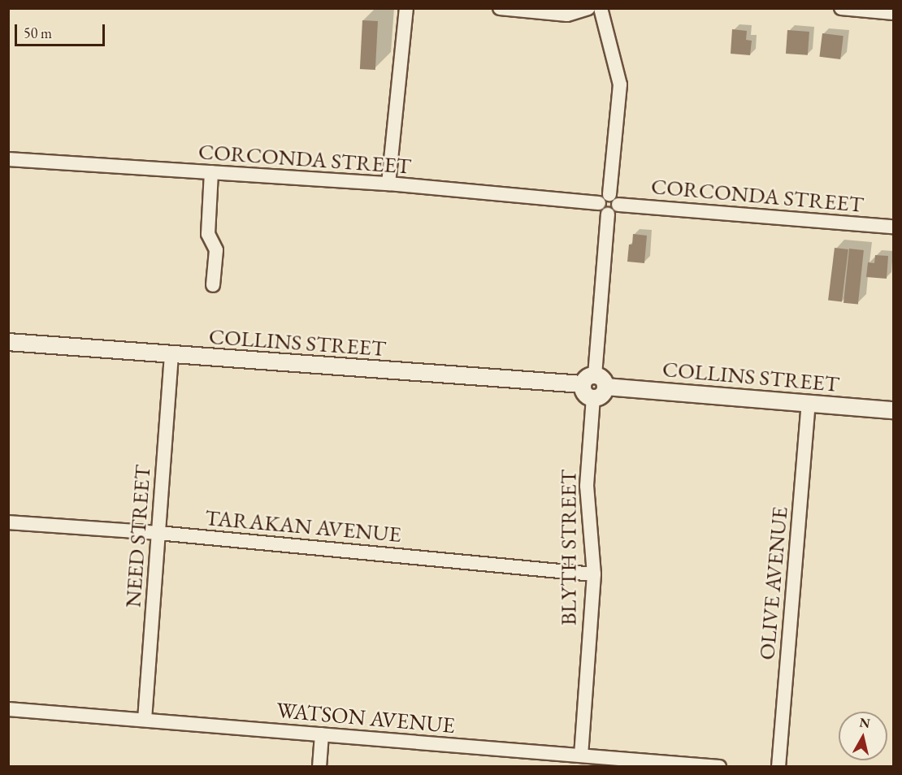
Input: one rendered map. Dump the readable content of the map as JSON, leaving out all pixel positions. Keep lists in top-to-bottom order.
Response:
{
  "streets": {
    "street": [
      "CORCONDA STREET",
      "COLLINS STREET",
      "TARAKAN AVENUE",
      "NEED STREET",
      "BLYTH STREET",
      "OLIVE AVENUE",
      "WATSON AVENUE"
    ]
  },
  "crossings": [
    ["COLLINS STREET", "NEED STREET"],
    ["COLLINS STREET", "OLIVE AVENUE"],
    ["TARAKAN AVENUE", "NEED STREET"],
    ["TARAKAN AVENUE", "BLYTH STREET"],
    ["NEED STREET", "WATSON AVENUE"],
    ["BLYTH STREET", "WATSON AVENUE"]
  ],
  "scale_bar": "50 m",
  "north": "top"
}
